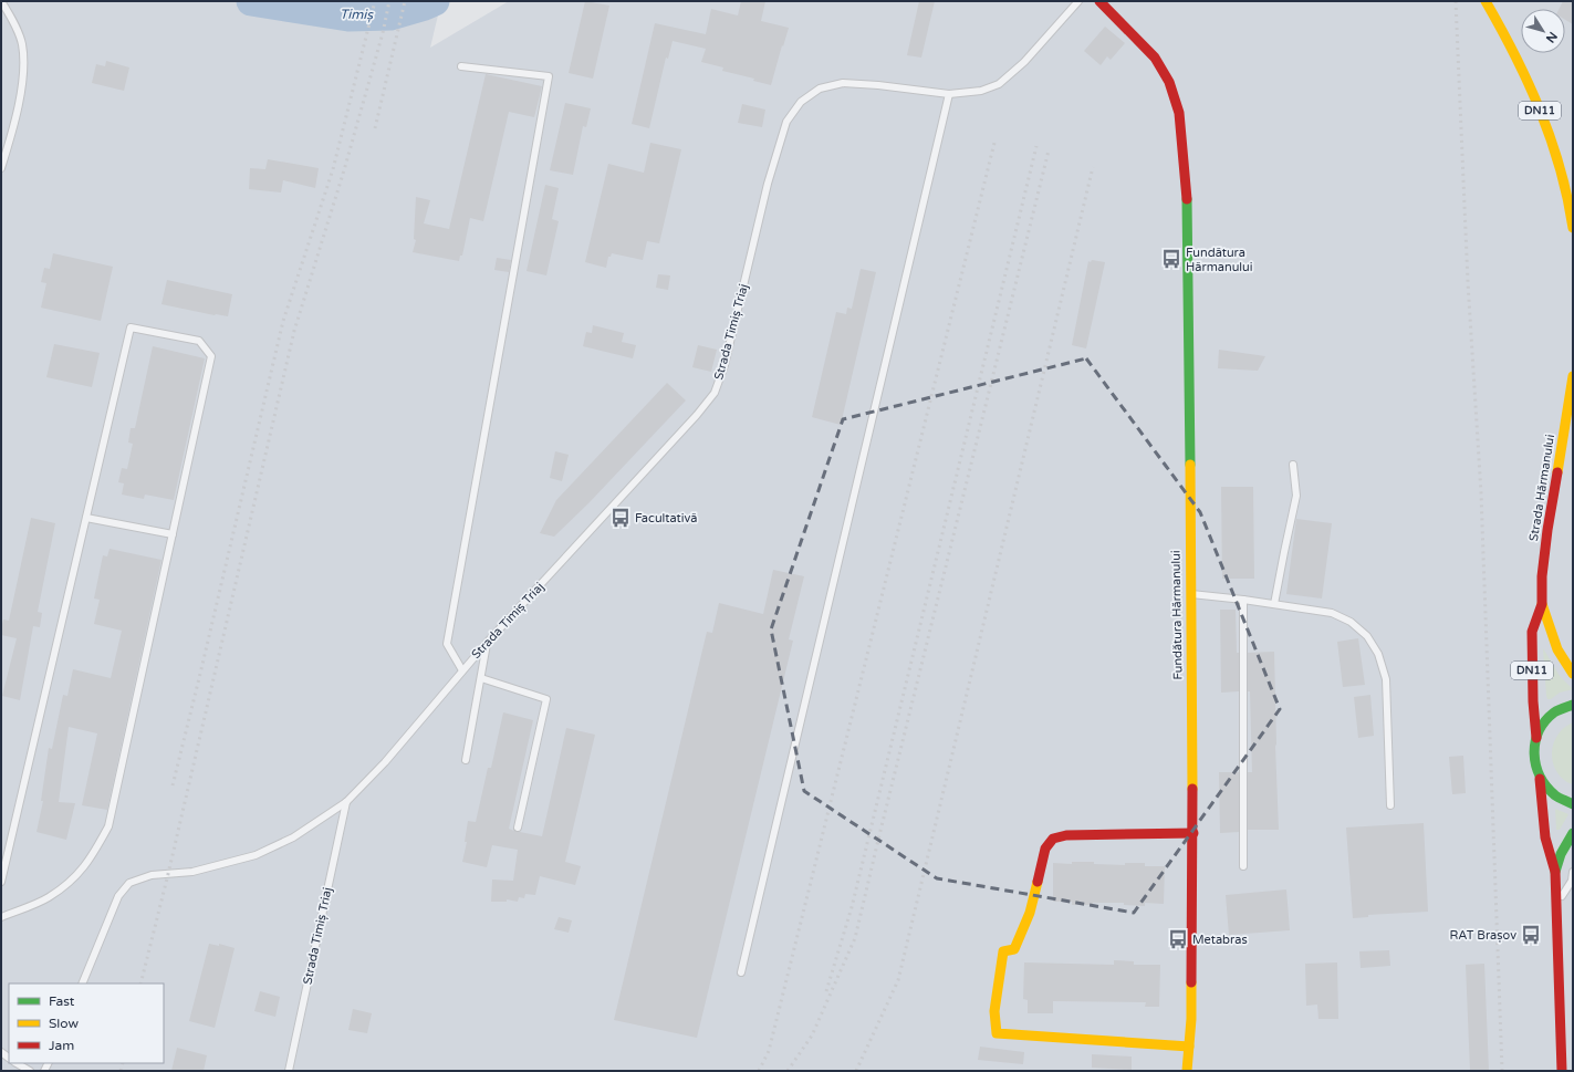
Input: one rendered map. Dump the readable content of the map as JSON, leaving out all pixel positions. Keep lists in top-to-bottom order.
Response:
{
  "streets": {
    "main road": ["DN11", "Strada Hărmanului", "Fundătura Hărmanului"],
    "lane": ["Strada Timiș Triaj"]
  },
  "water": ["Timiș"],
  "places": {
    "bus stop": [
      "Fundătura Hărmanului",
      "Facultativă",
      "RAT Brașov",
      "Metabras"
    ]
  },
  "legend": ["Fast", "Slow", "Jam"],
  "north": "bottom right"
}
